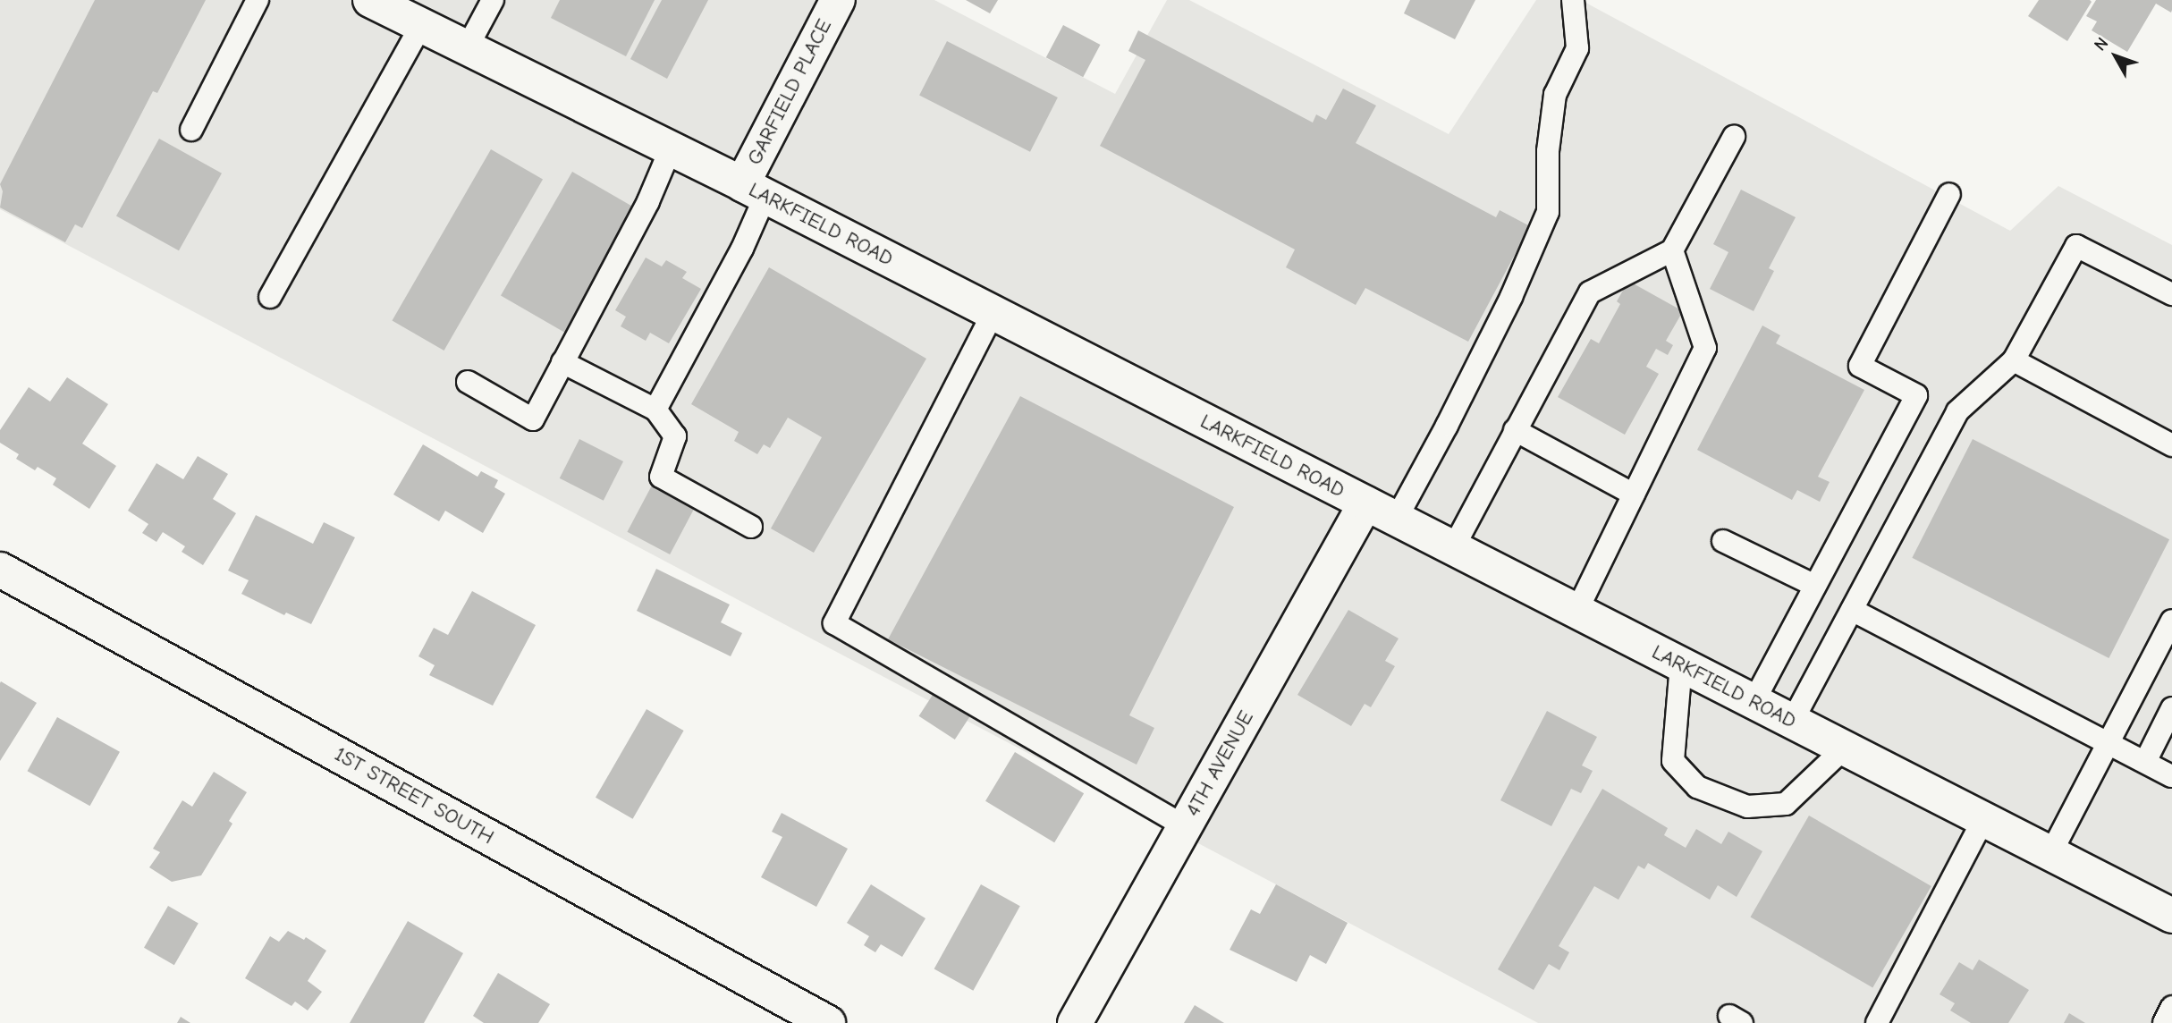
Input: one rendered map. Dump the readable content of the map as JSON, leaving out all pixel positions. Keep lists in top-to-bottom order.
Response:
{
  "streets": {
    "main road": [
      "GARFIELD PLACE",
      "LARKFIELD ROAD",
      "4TH AVENUE",
      "1ST STREET SOUTH"
    ]
  },
  "crossings": [
    ["GARFIELD PLACE", "LARKFIELD ROAD"],
    ["LARKFIELD ROAD", "4TH AVENUE"]
  ],
  "north": "top left"
}
